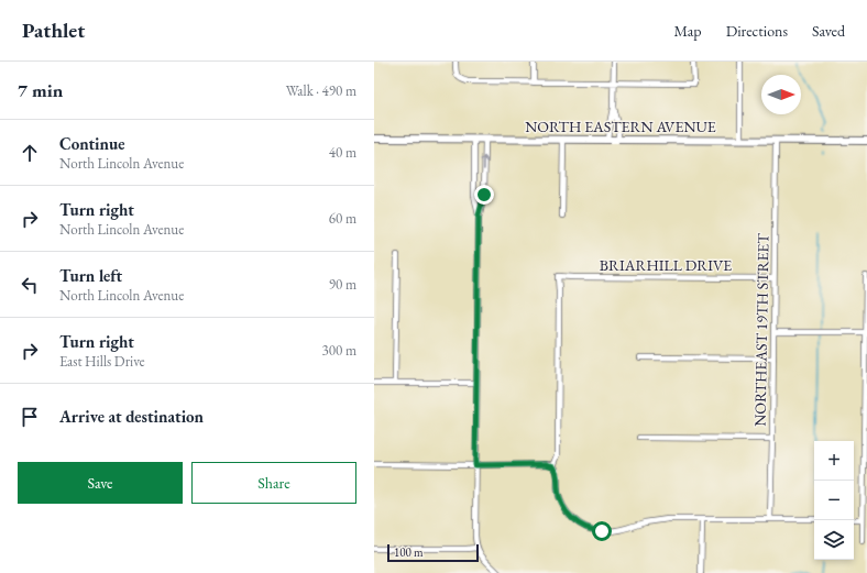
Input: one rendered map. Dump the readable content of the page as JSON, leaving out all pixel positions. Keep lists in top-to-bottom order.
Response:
{
  "streets": {
    "main road": ["NORTH EASTERN AVENUE"],
    "street": ["BRIARHILL DRIVE", "NORTHEAST 19TH STREET"]
  },
  "crossings": [
    ["NORTH EASTERN AVENUE", "NORTHEAST 19TH STREET"],
    ["BRIARHILL DRIVE", "NORTHEAST 19TH STREET"]
  ],
  "scale_bar": "100 m",
  "north": "right",
  "page": {
    "header": "Pathlet",
    "nav": ["Map", "Directions", "Saved"],
    "heading": ["7 min", "Walk · 490 m"],
    "list": [
      ["Continue", "North Lincoln Avenue", "40 m"],
      ["Turn right", "North Lincoln Avenue", "60 m"],
      ["Turn left", "North Lincoln Avenue", "90 m"],
      ["Turn right", "East Hills Drive", "300 m"],
      "Arrive at destination"
    ],
    "map_buttons": ["+", "−"],
    "buttons": ["Save", "Share"],
    "scale": "100 m"
  }
}
